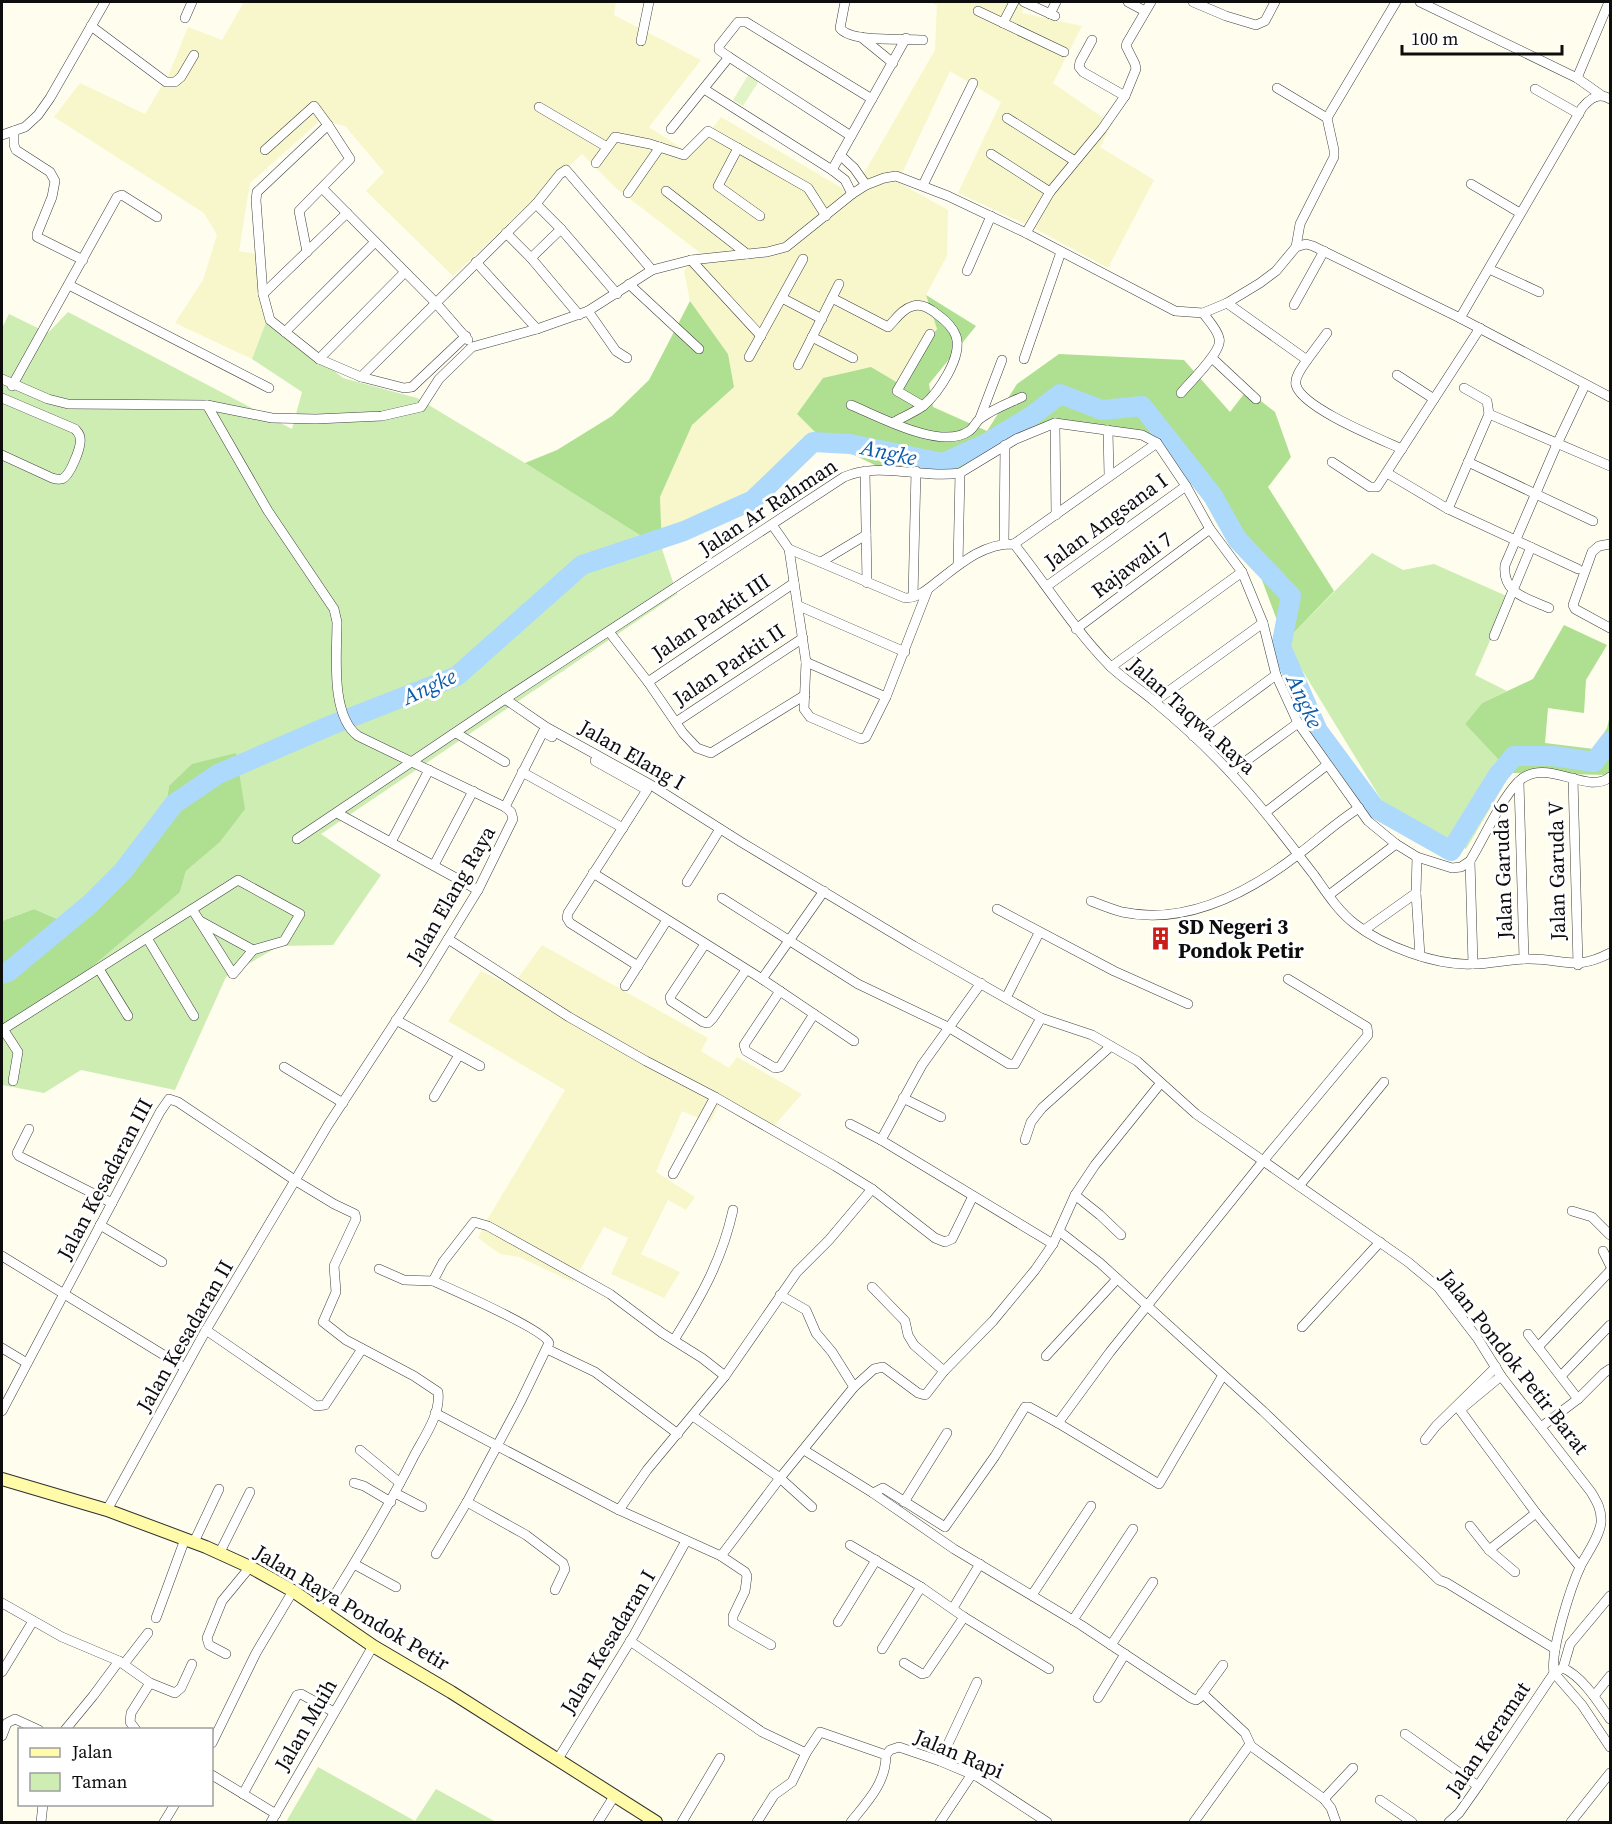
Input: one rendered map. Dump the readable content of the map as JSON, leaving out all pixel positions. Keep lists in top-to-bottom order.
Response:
{
  "streets": {
    "main road": ["Jalan Raya Pondok Petir"],
    "street": [
      "Jalan Ar Rahman",
      "Jalan Angsana I",
      "Rajawali 7",
      "Jalan Parkit III",
      "Jalan Parkit II",
      "Jalan Taqwa Raya",
      "Jalan Elang I",
      "Jalan Garuda 6",
      "Jalan Garuda V",
      "Jalan Elang Raya",
      "Jalan Kesadaran III",
      "Jalan Kesadaran II",
      "Jalan Pondok Petir Barat",
      "Jalan Kesadaran I",
      "Jalan Muih",
      "Jalan Keramat",
      "Jalan Rapi"
    ]
  },
  "crossings": [
    ["Jalan Ar Rahman", "Jalan Elang I"],
    ["Jalan Angsana I", "Jalan Taqwa Raya"],
    ["Rajawali 7", "Jalan Taqwa Raya"],
    ["Jalan Taqwa Raya", "Jalan Garuda 6"],
    ["Jalan Taqwa Raya", "Jalan Garuda V"],
    ["Jalan Elang I", "Jalan Pondok Petir Barat"],
    ["Jalan Elang Raya", "Jalan Kesadaran III"],
    ["Jalan Elang Raya", "Jalan Kesadaran II"],
    ["Jalan Kesadaran III", "Jalan Kesadaran II"],
    ["Jalan Kesadaran II", "Jalan Raya Pondok Petir"],
    ["Jalan Raya Pondok Petir", "Jalan Kesadaran I"],
    ["Jalan Raya Pondok Petir", "Jalan Muih"]
  ],
  "water": ["Angke"],
  "places": {
    "building": ["SD Negeri 3 Pondok Petir"]
  },
  "legend": ["Jalan", "Taman"],
  "scale_bar": "100 m"
}
